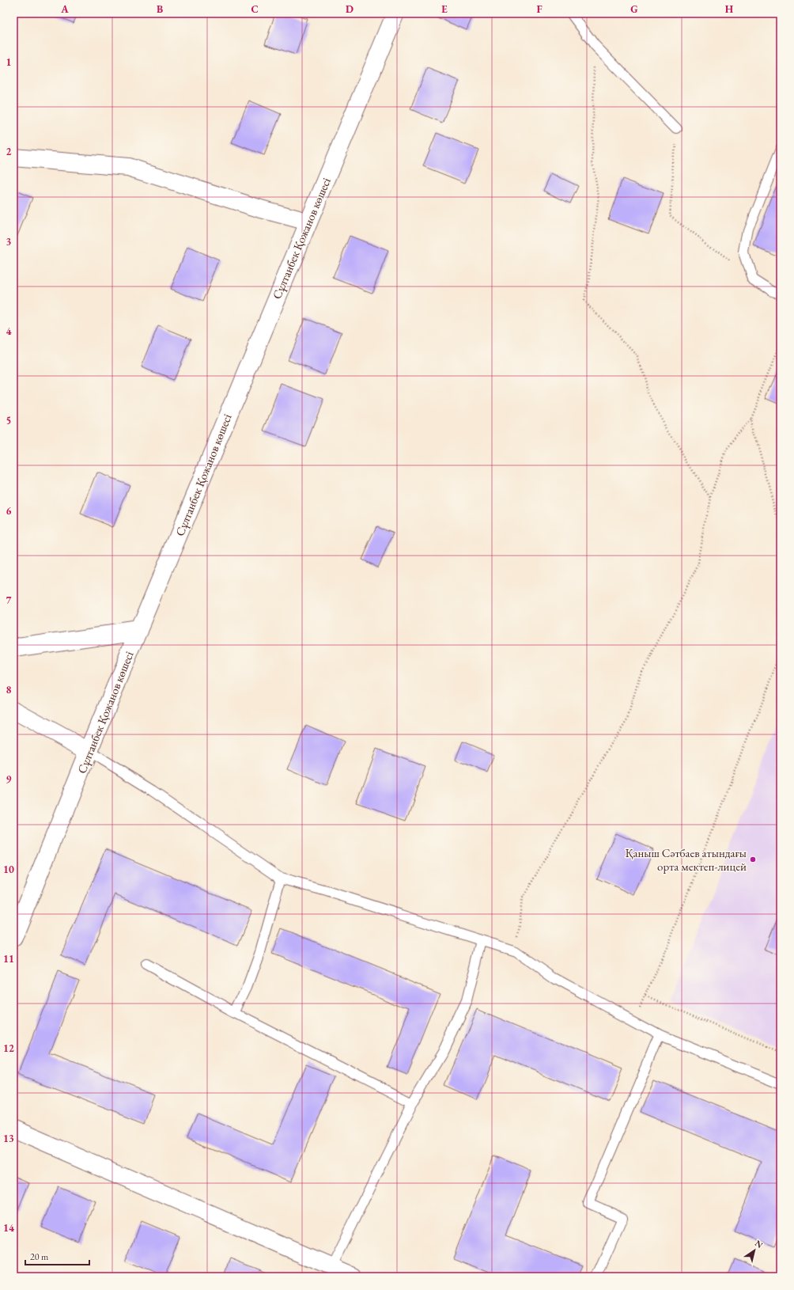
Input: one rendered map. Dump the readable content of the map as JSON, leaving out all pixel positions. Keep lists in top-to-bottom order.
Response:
{
  "streets": {
    "street": ["Сұлтанбек Қожанов көшесі"]
  },
  "places": ["Қаныш Сәтбаев атындағы орта мектеп-лицей"],
  "scale_bar": "20 m",
  "north": "top right",
  "grid": {
    "columns": [
      "A",
      "B",
      "C",
      "D",
      "E",
      "F",
      "G",
      "H"
    ],
    "rows": [
      "1",
      "2",
      "3",
      "4",
      "5",
      "6",
      "7",
      "8",
      "9",
      "10",
      "11",
      "12",
      "13",
      "14"
    ]
  }
}
